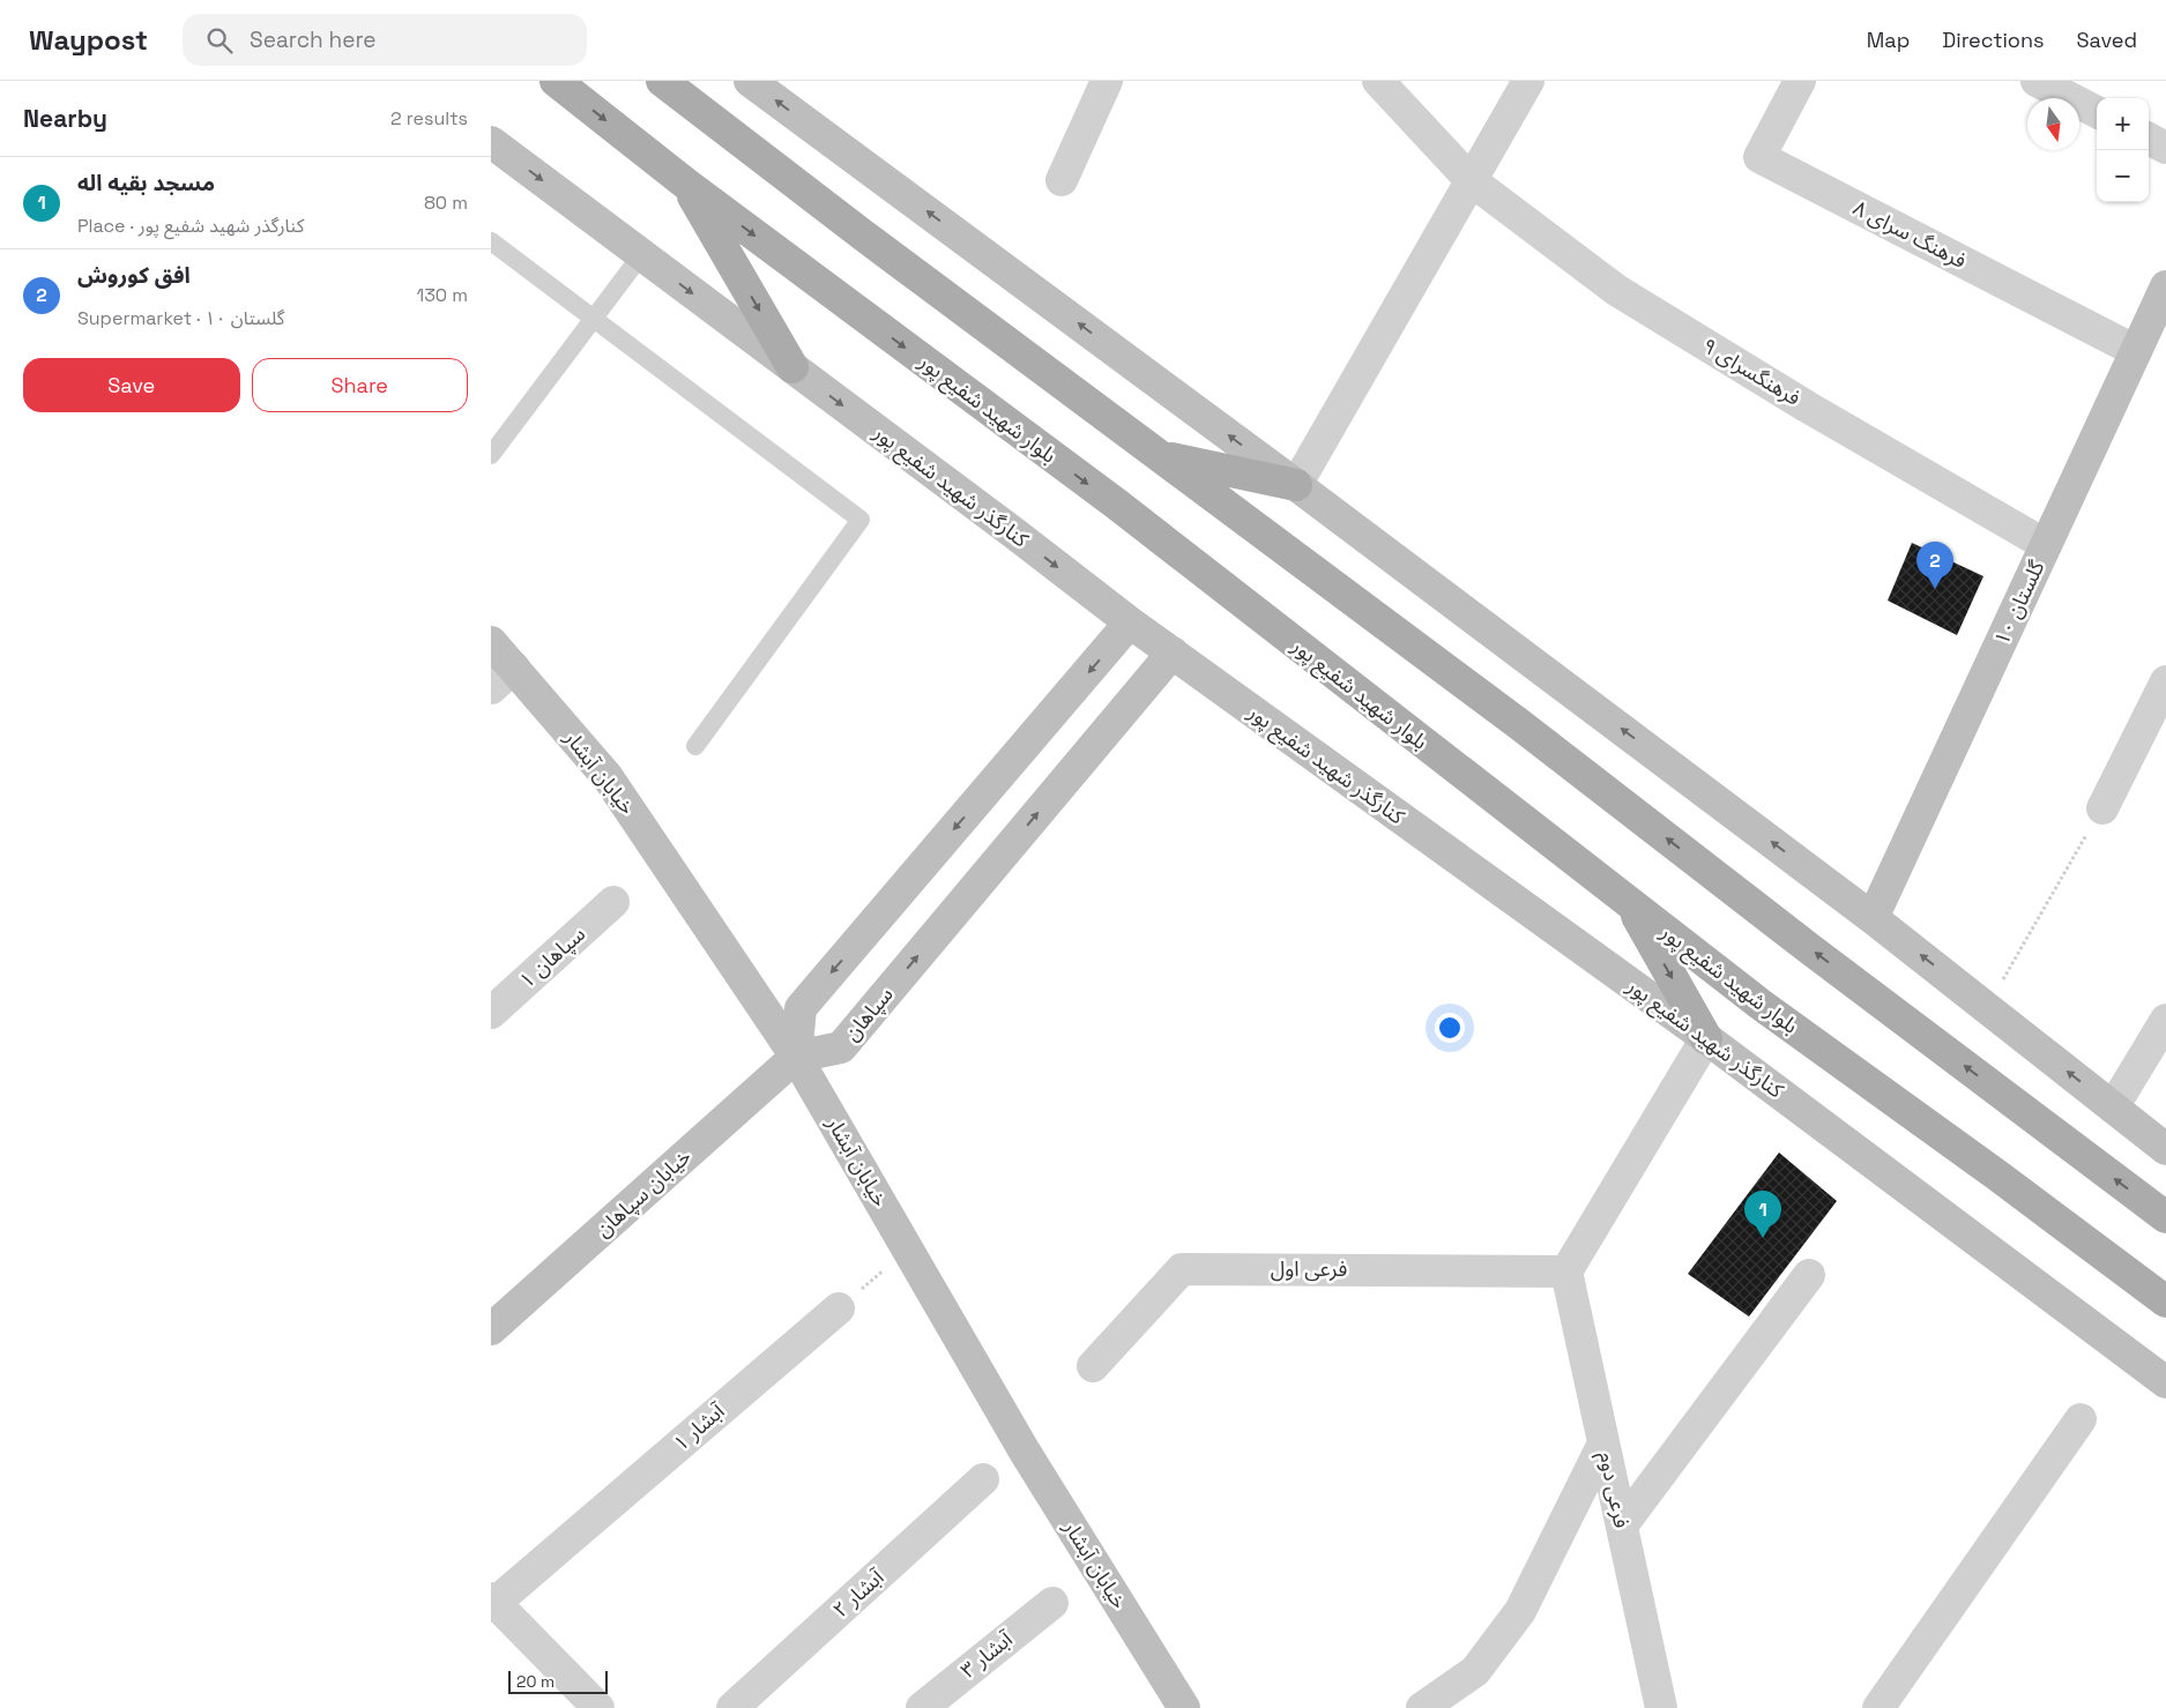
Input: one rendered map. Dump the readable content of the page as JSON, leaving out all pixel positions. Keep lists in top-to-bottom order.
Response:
{
  "streets": {
    "main road": [
      "بلوار شهید شفیع پور",
      "کنارگذر شهید شفیع پور",
      "گلستان ۱۰",
      "خیابان آبشار",
      "سپاهان",
      "خیابان سپاهان"
    ],
    "street": [
      "فرهنگ سرای ۸",
      "فرهنگسرای ۹",
      "سپاهان ۱",
      "فرعی اول",
      "آبشار ۱",
      "فرعی دوم",
      "آبشار ۲",
      "آبشار ۳"
    ]
  },
  "crossings": [
    ["فرهنگ سرای ۸", "گلستان ۱۰"],
    ["فرهنگسرای ۹", "گلستان ۱۰"],
    ["کنارگذر شهید شفیع پور", "سپاهان"],
    ["خیابان آبشار", "سپاهان"],
    ["خیابان آبشار", "خیابان سپاهان"],
    ["سپاهان", "خیابان سپاهان"],
    ["فرعی اول", "فرعی دوم"]
  ],
  "scale_bar": "20 m",
  "north": "bottom",
  "page": {
    "header": "Waypost",
    "search": "Search here",
    "nav": ["Map", "Directions", "Saved"],
    "heading": ["Nearby", "2 results"],
    "map_buttons": ["+", "−"],
    "list": [
      {
        "mark": "1",
        "name": "مسجد بقیه اله",
        "note": "Place · کنارگذر شهید شفیع پور",
        "value": "80 m"
      },
      {
        "mark": "2",
        "name": "افق کوروش",
        "note": "Supermarket · گلستان ۱۰",
        "value": "130 m"
      }
    ],
    "buttons": ["Save", "Share"],
    "pins": ["2", "1"],
    "scale": "20 m"
  }
}
